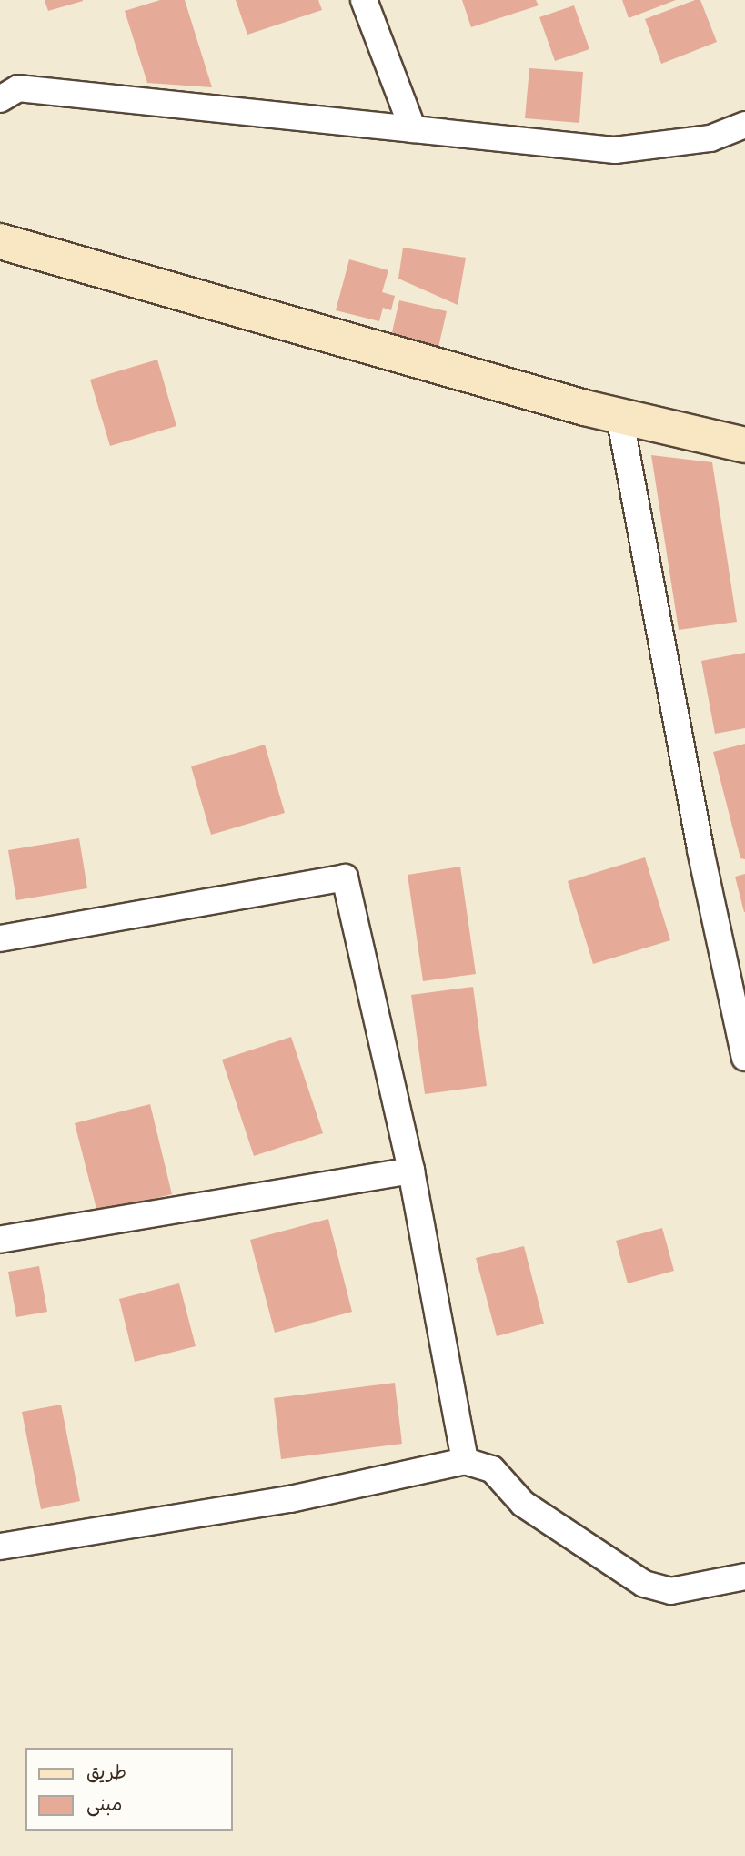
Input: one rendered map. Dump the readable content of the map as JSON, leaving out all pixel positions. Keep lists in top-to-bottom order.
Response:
{
  "legend": ["طريق", "مبنى"]
}
